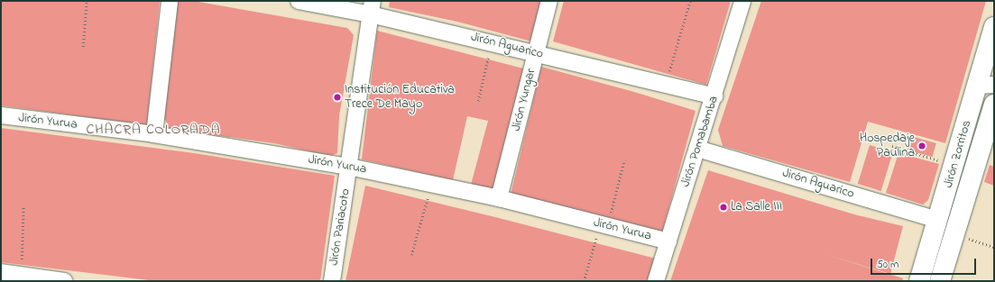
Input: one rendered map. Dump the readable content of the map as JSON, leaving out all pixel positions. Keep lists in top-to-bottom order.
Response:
{
  "streets": {
    "main road": ["Jirón Zorritos"],
    "street": [
      "Jirón Aguarico",
      "Jirón Yungar",
      "Jirón Yurua",
      "Jirón Pomabamba",
      "Jirón Pariacoto"
    ]
  },
  "crossings": [
    ["Jirón Aguarico", "Jirón Yungar"],
    ["Jirón Aguarico", "Jirón Pomabamba"],
    ["Jirón Aguarico", "Jirón Zorritos"],
    ["Jirón Aguarico", "Jirón Pariacoto"],
    ["Jirón Yungar", "Jirón Yurua"],
    ["Jirón Yurua", "Jirón Pomabamba"],
    ["Jirón Yurua", "Jirón Pariacoto"]
  ],
  "districts": ["CHACRA COLORADA"],
  "places": ["Institución Educativa Trece De Mayo", "Hospedaje Paulina", "La Salle III"],
  "scale_bar": "50 m"
}
